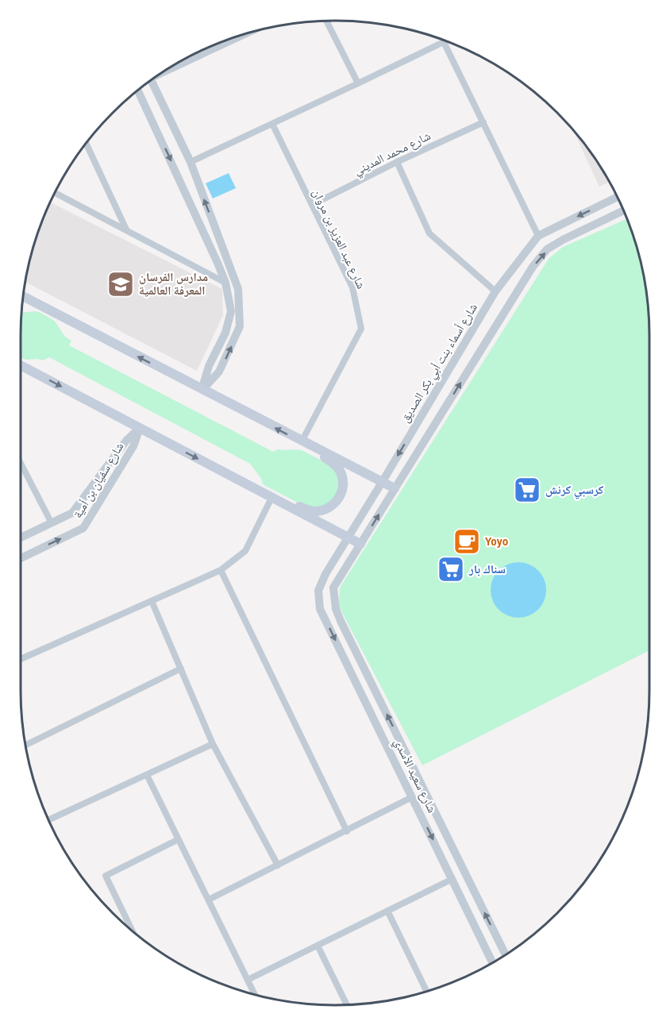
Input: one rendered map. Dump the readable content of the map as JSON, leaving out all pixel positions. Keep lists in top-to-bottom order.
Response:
{
  "streets": {
    "street": [
      "شارع محمد المديني",
      "شارع عبد العزيز بن مروان",
      "شارع أسماء بنت أبي بكر الصديق",
      "شارع سفيان بن أمية",
      "شارع سعيد الأسدي"
    ]
  },
  "crossings": [
    ["شارع محمد المديني", "شارع عبد العزيز بن مروان"],
    ["شارع أسماء بنت أبي بكر الصديق", "شارع سعيد الأسدي"]
  ],
  "places": {
    "school or university": ["مدارس الفرسان المعرفة العالمية"],
    "supermarket": ["كرسبي كرنش", "سناك بار"],
    "cafe": ["Yoyo"]
  }
}
